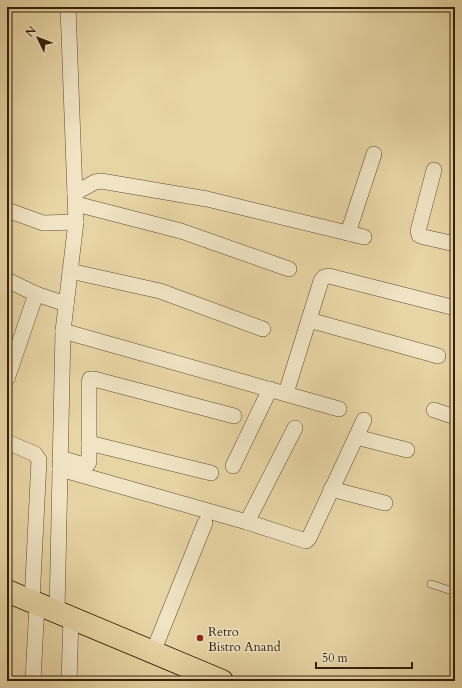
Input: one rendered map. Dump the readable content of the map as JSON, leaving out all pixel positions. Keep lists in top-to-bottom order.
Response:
{
  "places": ["Retro Bistro Anand"],
  "scale_bar": "50 m",
  "north": "top left"
}
